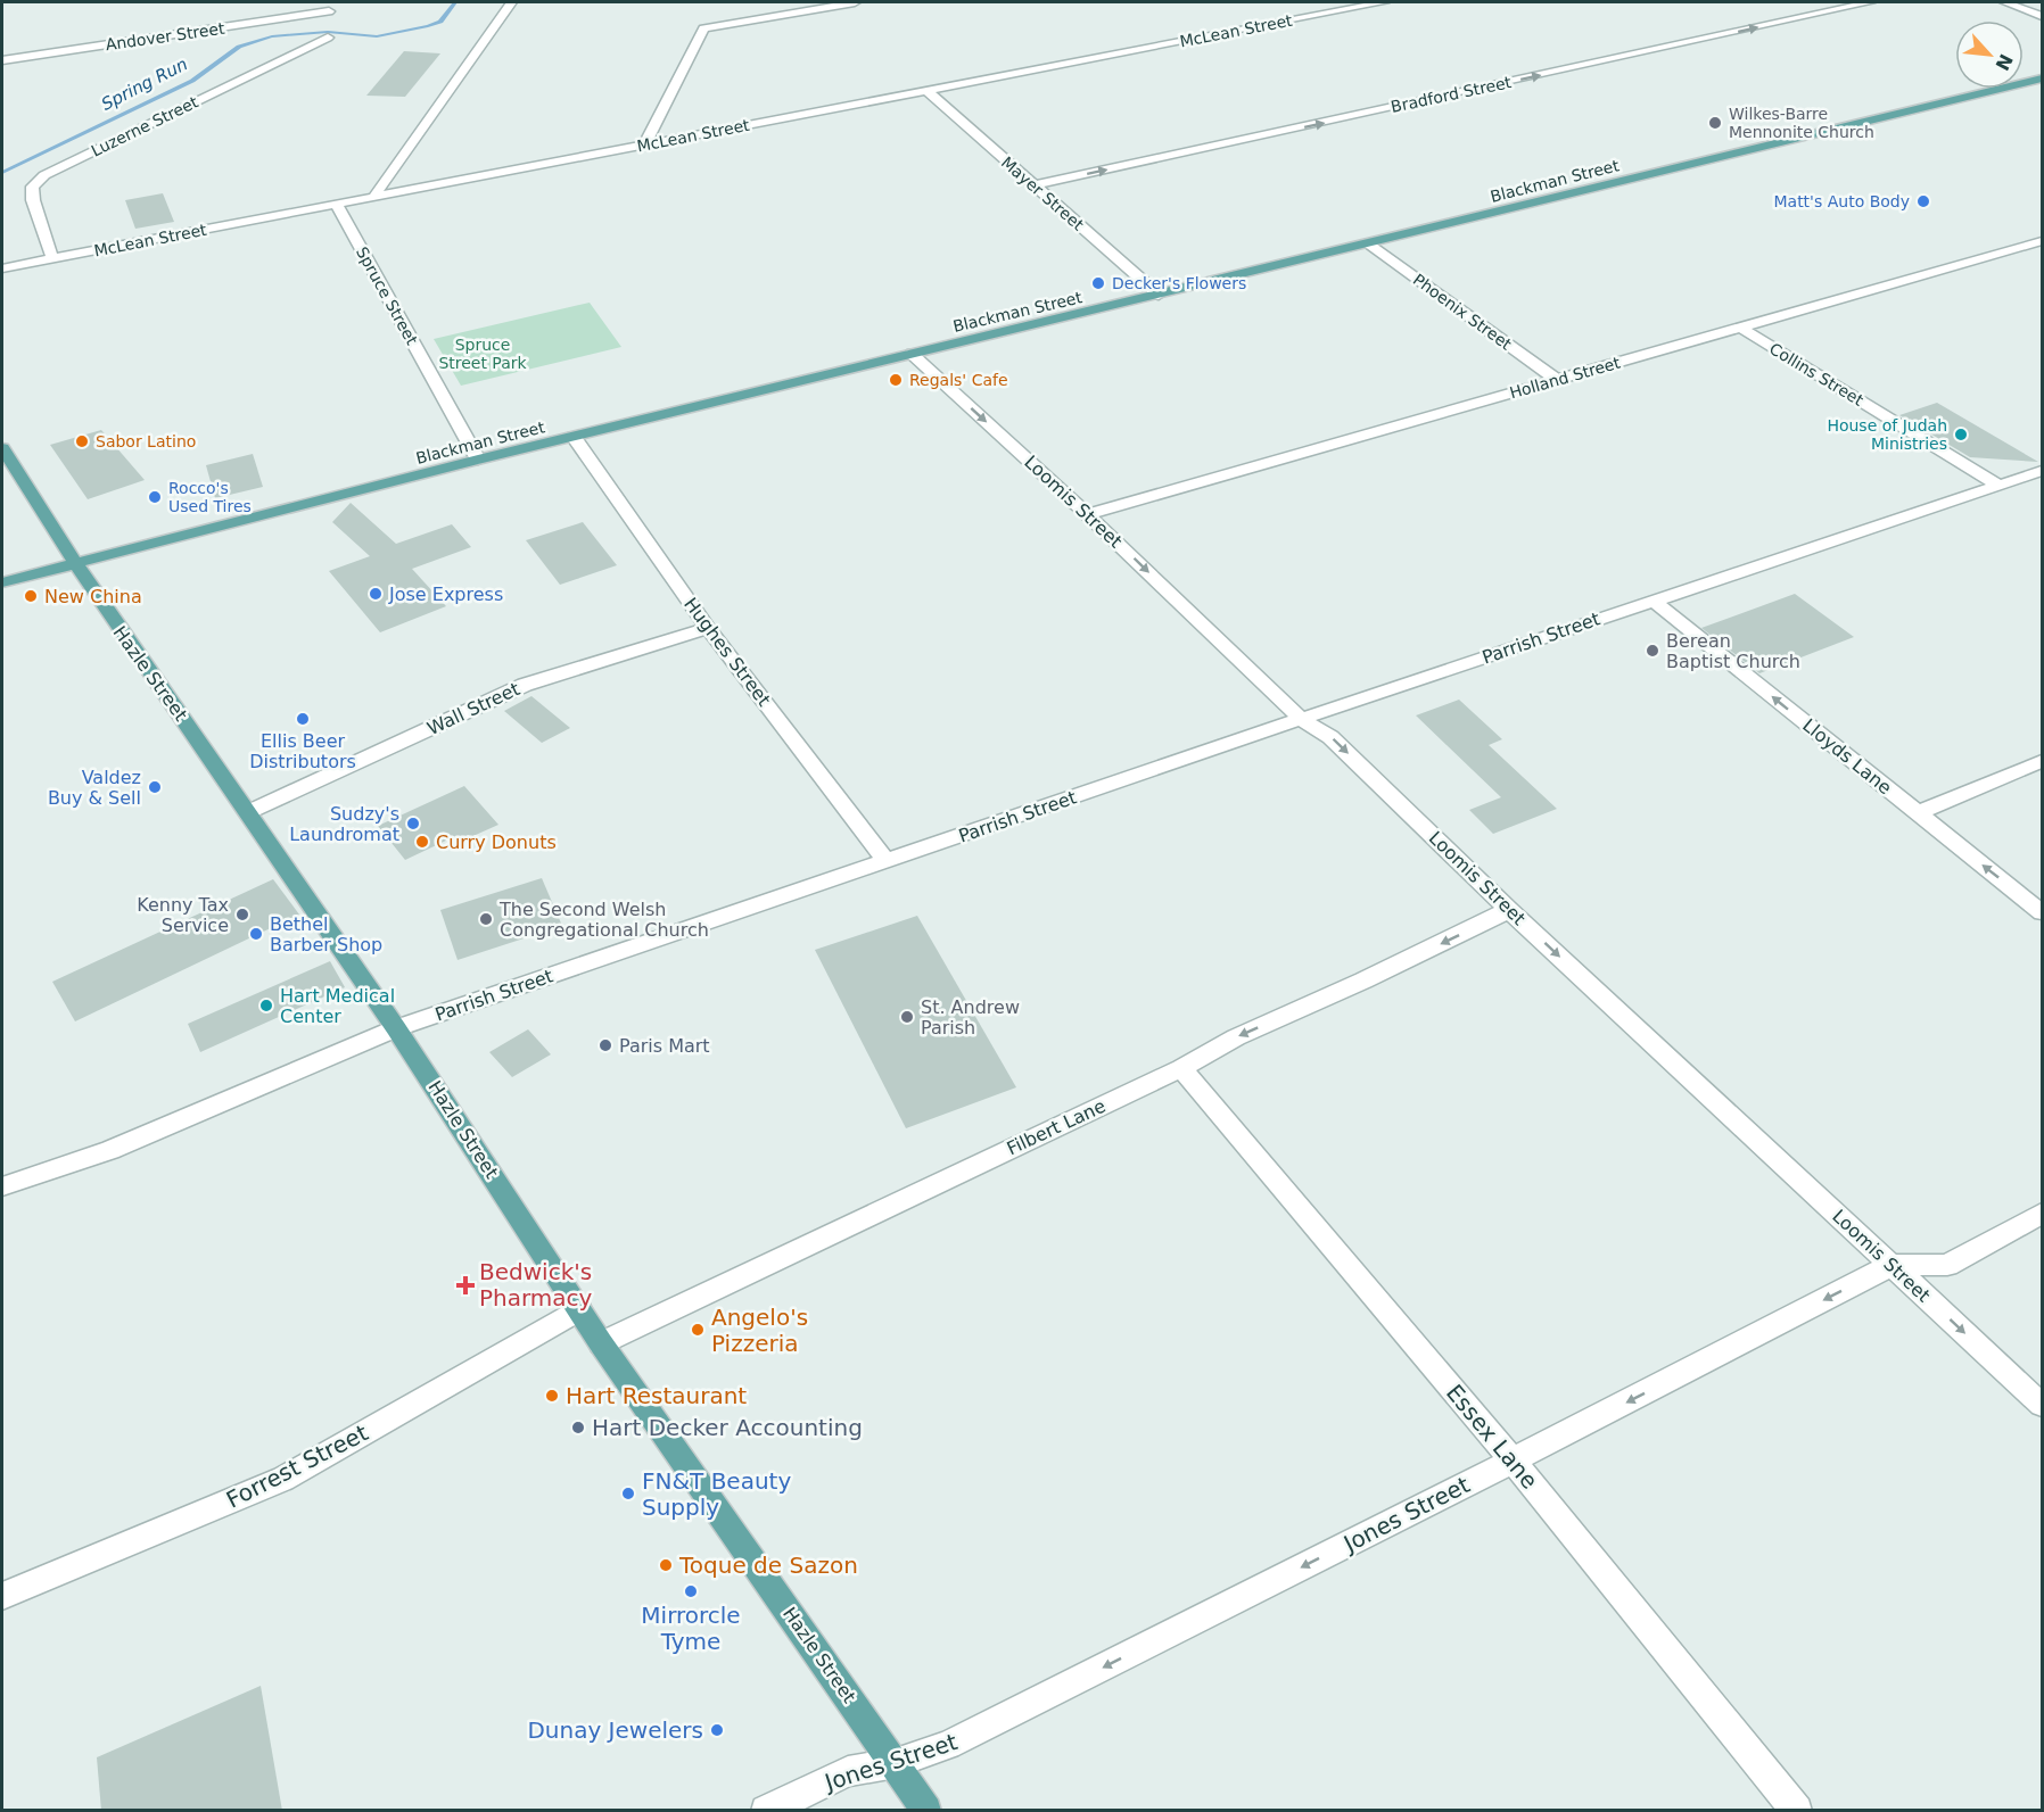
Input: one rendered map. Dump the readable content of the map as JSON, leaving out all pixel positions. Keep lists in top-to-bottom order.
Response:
{
  "streets": {
    "main road": ["Blackman Street", "Hazle Street"],
    "street": [
      "McLean Street",
      "Andover Street",
      "Bradford Street",
      "Luzerne Street",
      "Mayer Street",
      "Spruce Street",
      "Phoenix Street",
      "Collins Street",
      "Holland Street",
      "Loomis Street",
      "Parrish Street",
      "Hughes Street",
      "Wall Street",
      "Lloyds Lane",
      "Filbert Lane",
      "Essex Lane",
      "Forrest Street",
      "Jones Street"
    ]
  },
  "crossings": [
    ["McLean Street", "Luzerne Street"],
    ["McLean Street", "Mayer Street"],
    ["McLean Street", "Spruce Street"],
    ["Bradford Street", "Mayer Street"],
    ["Blackman Street", "Mayer Street"],
    ["Blackman Street", "Spruce Street"],
    ["Blackman Street", "Phoenix Street"],
    ["Blackman Street", "Loomis Street"],
    ["Blackman Street", "Hughes Street"],
    ["Blackman Street", "Hazle Street"],
    ["Phoenix Street", "Holland Street"],
    ["Collins Street", "Holland Street"],
    ["Collins Street", "Parrish Street"],
    ["Holland Street", "Loomis Street"],
    ["Loomis Street", "Parrish Street"],
    ["Loomis Street", "Filbert Lane"],
    ["Loomis Street", "Jones Street"],
    ["Parrish Street", "Hughes Street"],
    ["Parrish Street", "Hazle Street"],
    ["Parrish Street", "Lloyds Lane"],
    ["Hughes Street", "Wall Street"],
    ["Hazle Street", "Wall Street"],
    ["Hazle Street", "Filbert Lane"],
    ["Hazle Street", "Forrest Street"],
    ["Hazle Street", "Jones Street"],
    ["Filbert Lane", "Essex Lane"],
    ["Essex Lane", "Jones Street"]
  ],
  "one_way": [
    "Bradford Street",
    "Loomis Street",
    "Lloyds Lane",
    "Filbert Lane",
    "Jones Street"
  ],
  "water": ["Spring Run"],
  "parks": ["Spruce Street Park"],
  "places": {
    "other": [
      "Wilkes-Barre Mennonite Church",
      "Matt's Auto Body",
      "Decker's Flowers",
      "Regals' Cafe",
      "House of Judah Ministries",
      "Sabor Latino",
      "Rocco's Used Tires",
      "Jose Express",
      "New China",
      "Berean Baptist Church",
      "Ellis Beer Distributors",
      "Valdez Buy & Sell",
      "Sudzy's Laundromat",
      "Curry Donuts",
      "Kenny Tax Service",
      "The Second Welsh Congregational Church",
      "Bethel Barber Shop",
      "Hart Medical Center",
      "St. Andrew Parish",
      "Paris Mart",
      "Angelo's Pizzeria",
      "Hart Restaurant",
      "Hart Decker Accounting",
      "FN&T Beauty Supply",
      "Toque de Sazon",
      "Mirrorcle Tyme",
      "Dunay Jewelers"
    ],
    "health": ["Bedwick's Pharmacy"]
  },
  "north": "bottom right"
}
